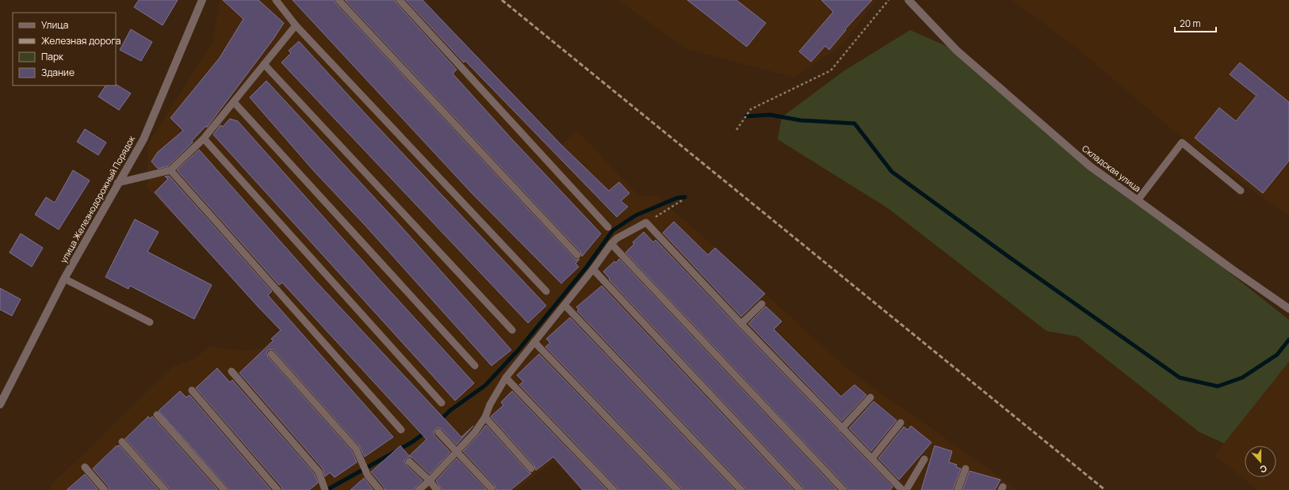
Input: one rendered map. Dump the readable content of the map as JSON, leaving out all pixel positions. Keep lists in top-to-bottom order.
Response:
{
  "streets": {
    "street": ["Складская улица", "улица Железнодорожный Порядок"]
  },
  "legend": [
    "Улица",
    "Железная дорога",
    "Парк",
    "Здание"
  ],
  "scale_bar": "20 m",
  "north": "bottom"
}
